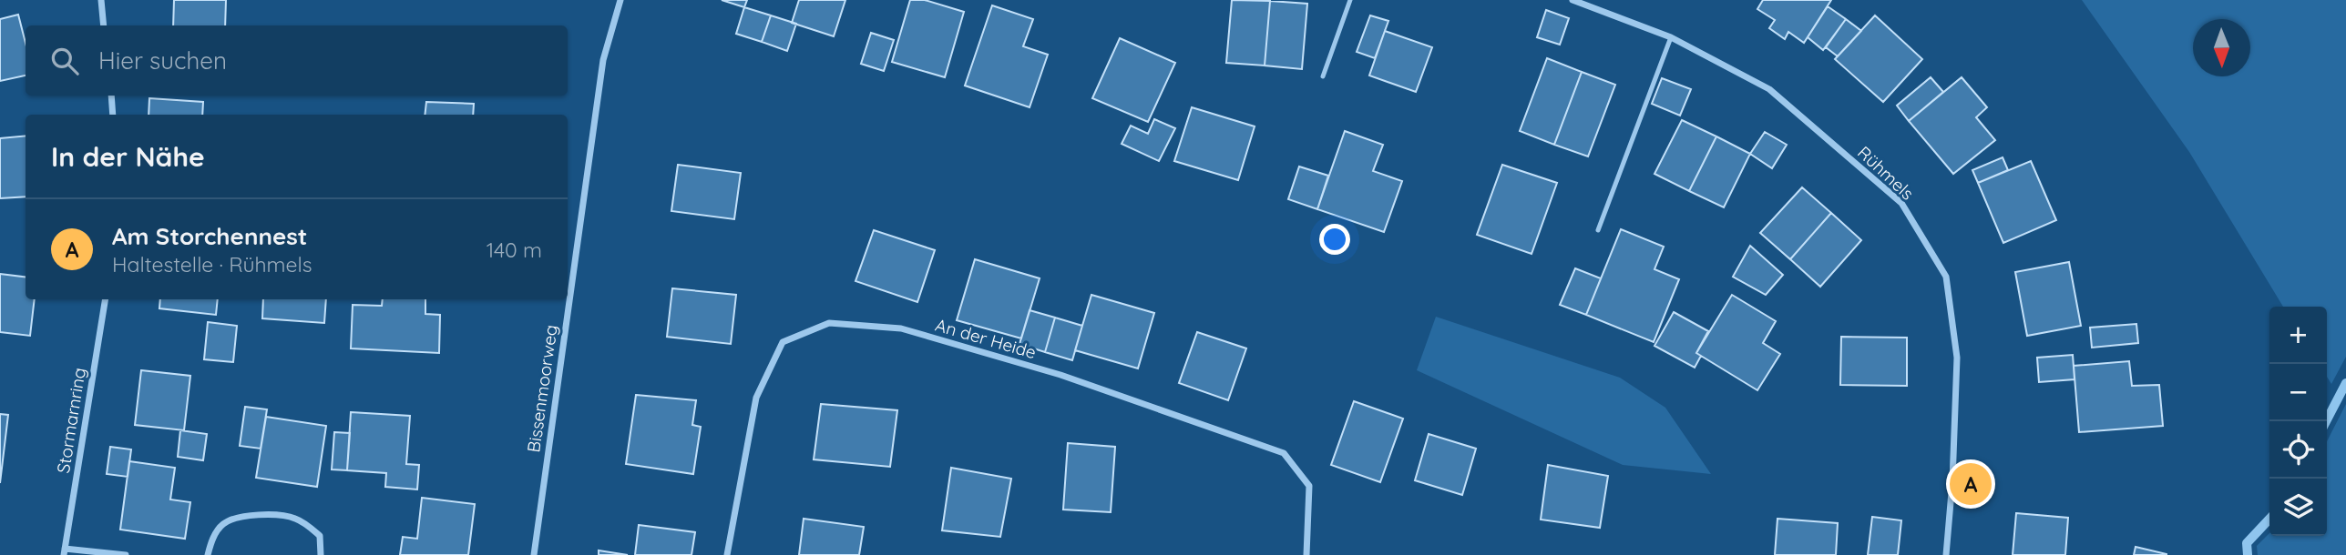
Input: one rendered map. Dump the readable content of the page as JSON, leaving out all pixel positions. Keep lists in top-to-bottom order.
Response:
{
  "streets": {
    "street": [
      "Rühmels",
      "An der Heide",
      "Bissenmoorweg",
      "Stormarnring"
    ]
  },
  "north": "bottom",
  "page": {
    "search": "Hier suchen",
    "heading": "In der Nähe",
    "list": [
      {
        "mark": "A",
        "name": "Am Storchennest",
        "note": "Haltestelle · Rühmels",
        "value": "140 m"
      }
    ],
    "map_buttons": ["+", "−"],
    "pins": "A"
  }
}
